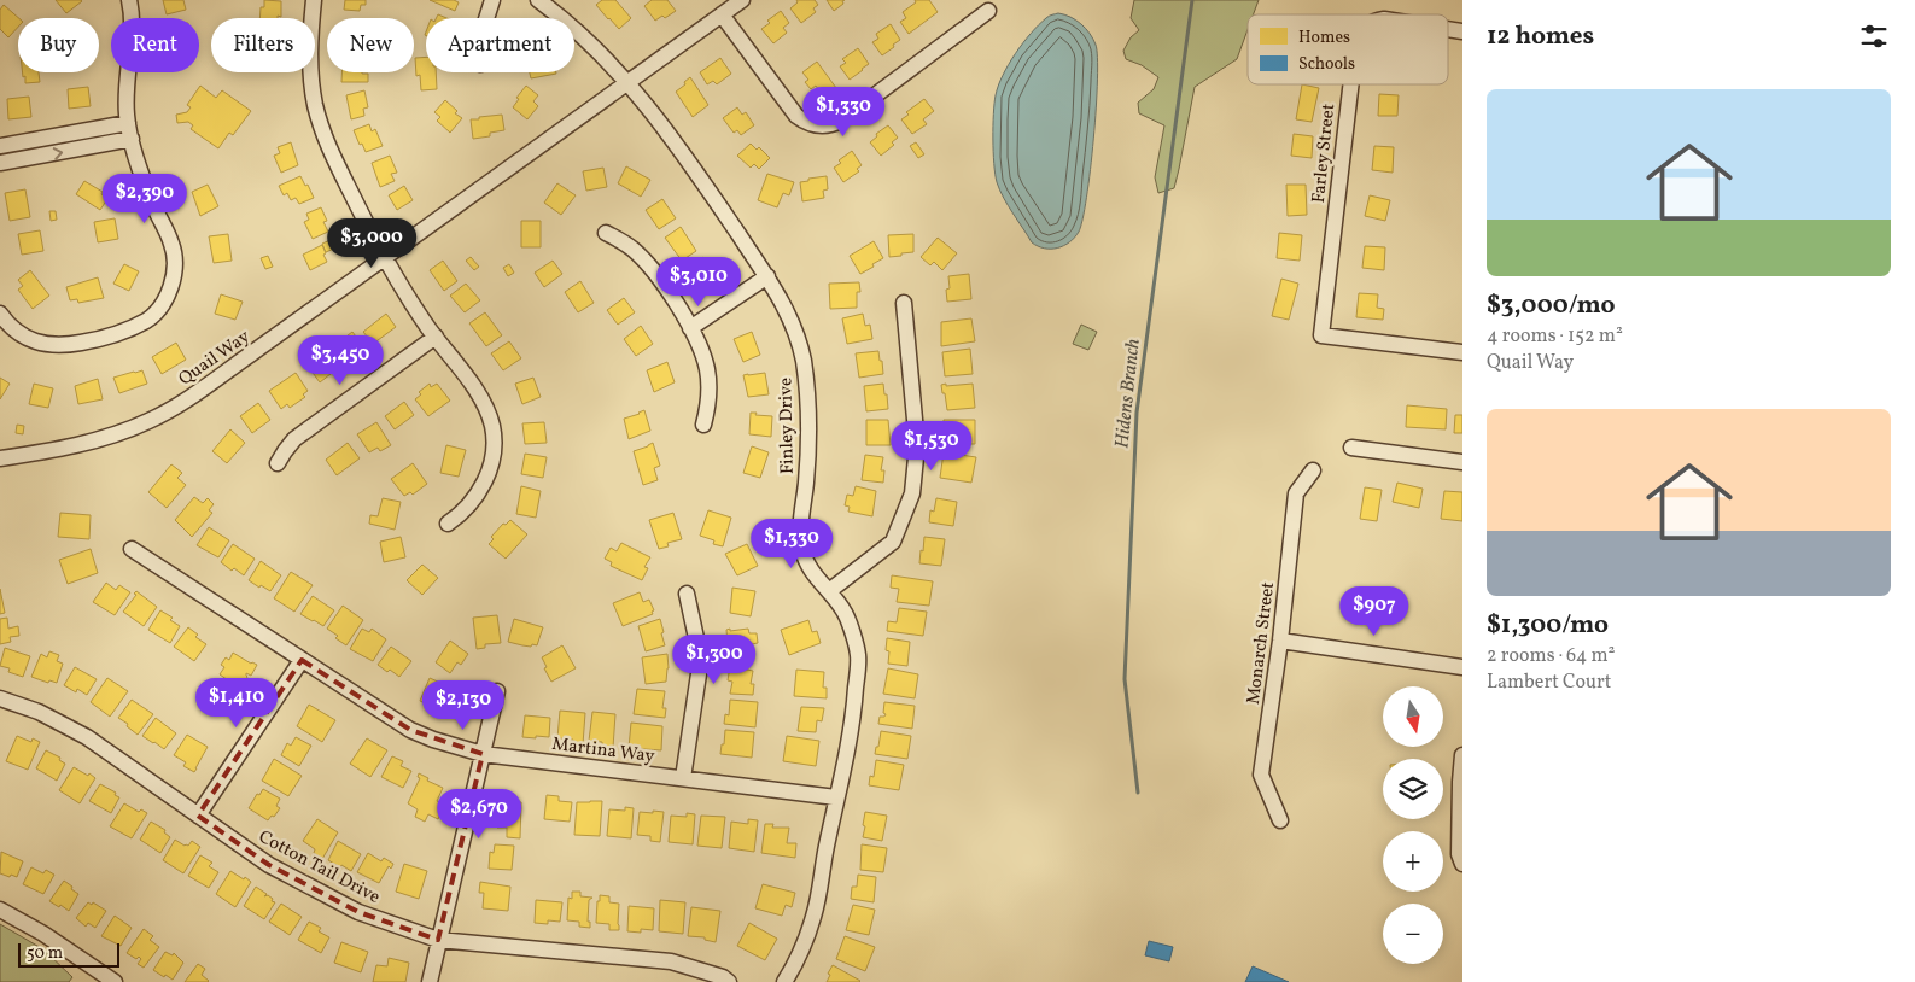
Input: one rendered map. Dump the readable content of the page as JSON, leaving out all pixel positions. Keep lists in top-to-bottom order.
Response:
{
  "streets": {
    "street": [
      "Farley Street",
      "Quail Way",
      "Finley Drive",
      "Monarch Street",
      "Martina Way",
      "Cotton Tail Drive"
    ]
  },
  "crossings": [
    ["Quail Way", "Finley Drive"],
    ["Finley Drive", "Martina Way"]
  ],
  "water": ["Hidens Branch"],
  "legend": ["Homes", "Schools"],
  "scale_bar": "50 m",
  "north": "bottom",
  "page": {
    "heading": "12 homes",
    "chip": [
      "Buy",
      "Rent",
      "Filters",
      "New",
      "Apartment"
    ],
    "list": [
      {
        "name": "$3,000/mo",
        "note": "4 rooms · 152 m² · Quail Way"
      },
      {
        "name": "$1,300/mo",
        "note": "2 rooms · 64 m² · Lambert Court"
      }
    ],
    "price": [
      "$1,330",
      "$2,390",
      "$3,000",
      "$3,010",
      "$3,450",
      "$1,530",
      "$1,330",
      "$907",
      "$1,300",
      "$1,410",
      "$2,130",
      "$2,670"
    ],
    "map_buttons": ["+", "−"],
    "scale": "50 m"
  }
}
